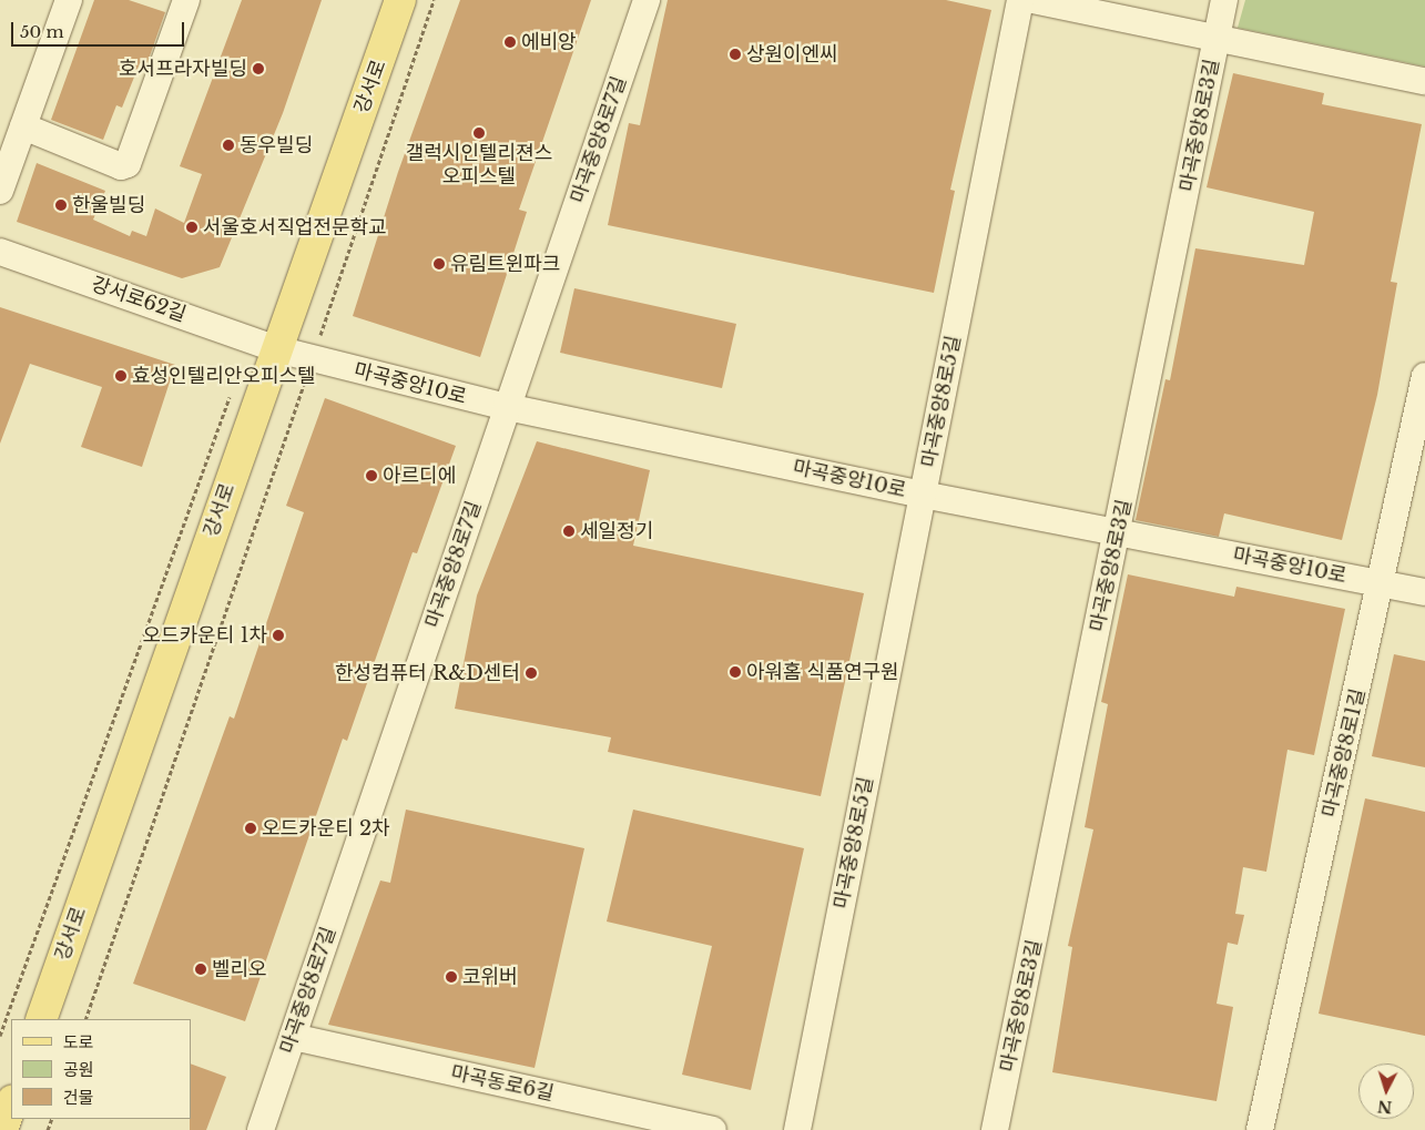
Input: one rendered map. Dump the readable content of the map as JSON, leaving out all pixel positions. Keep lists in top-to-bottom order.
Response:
{
  "streets": {
    "main road": ["강서로"],
    "street": [
      "마곡중앙8로3길",
      "마곡중앙8로7길",
      "강서로62길",
      "마곡중앙10로",
      "마곡중앙8로5길",
      "마곡중앙8로1길",
      "마곡동로6길"
    ]
  },
  "crossings": [
    ["강서로", "강서로62길"],
    ["강서로", "마곡중앙10로"],
    ["마곡중앙8로3길", "마곡중앙10로"],
    ["마곡중앙8로7길", "마곡중앙10로"],
    ["마곡중앙8로7길", "마곡동로6길"],
    ["강서로62길", "마곡중앙10로"],
    ["마곡중앙10로", "마곡중앙8로5길"],
    ["마곡중앙10로", "마곡중앙8로1길"]
  ],
  "places": [
    "에비앙",
    "상원이엔씨",
    "호서프라자빌딩",
    "갤럭시인텔리젼스 오피스텔",
    "동우빌딩",
    "한울빌딩",
    "서울호서직업전문학교",
    "유림트윈파크",
    "효성인텔리안오피스텔",
    "아르디에",
    "세일정기",
    "오드카운티 1차",
    "아워홈 식품연구원",
    "한성컴퓨터 R&D센터",
    "오드카운티 2차",
    "벨리오",
    "코위버"
  ],
  "legend": ["도로", "공원", "건물"],
  "scale_bar": "50 m",
  "north": "bottom"
}
